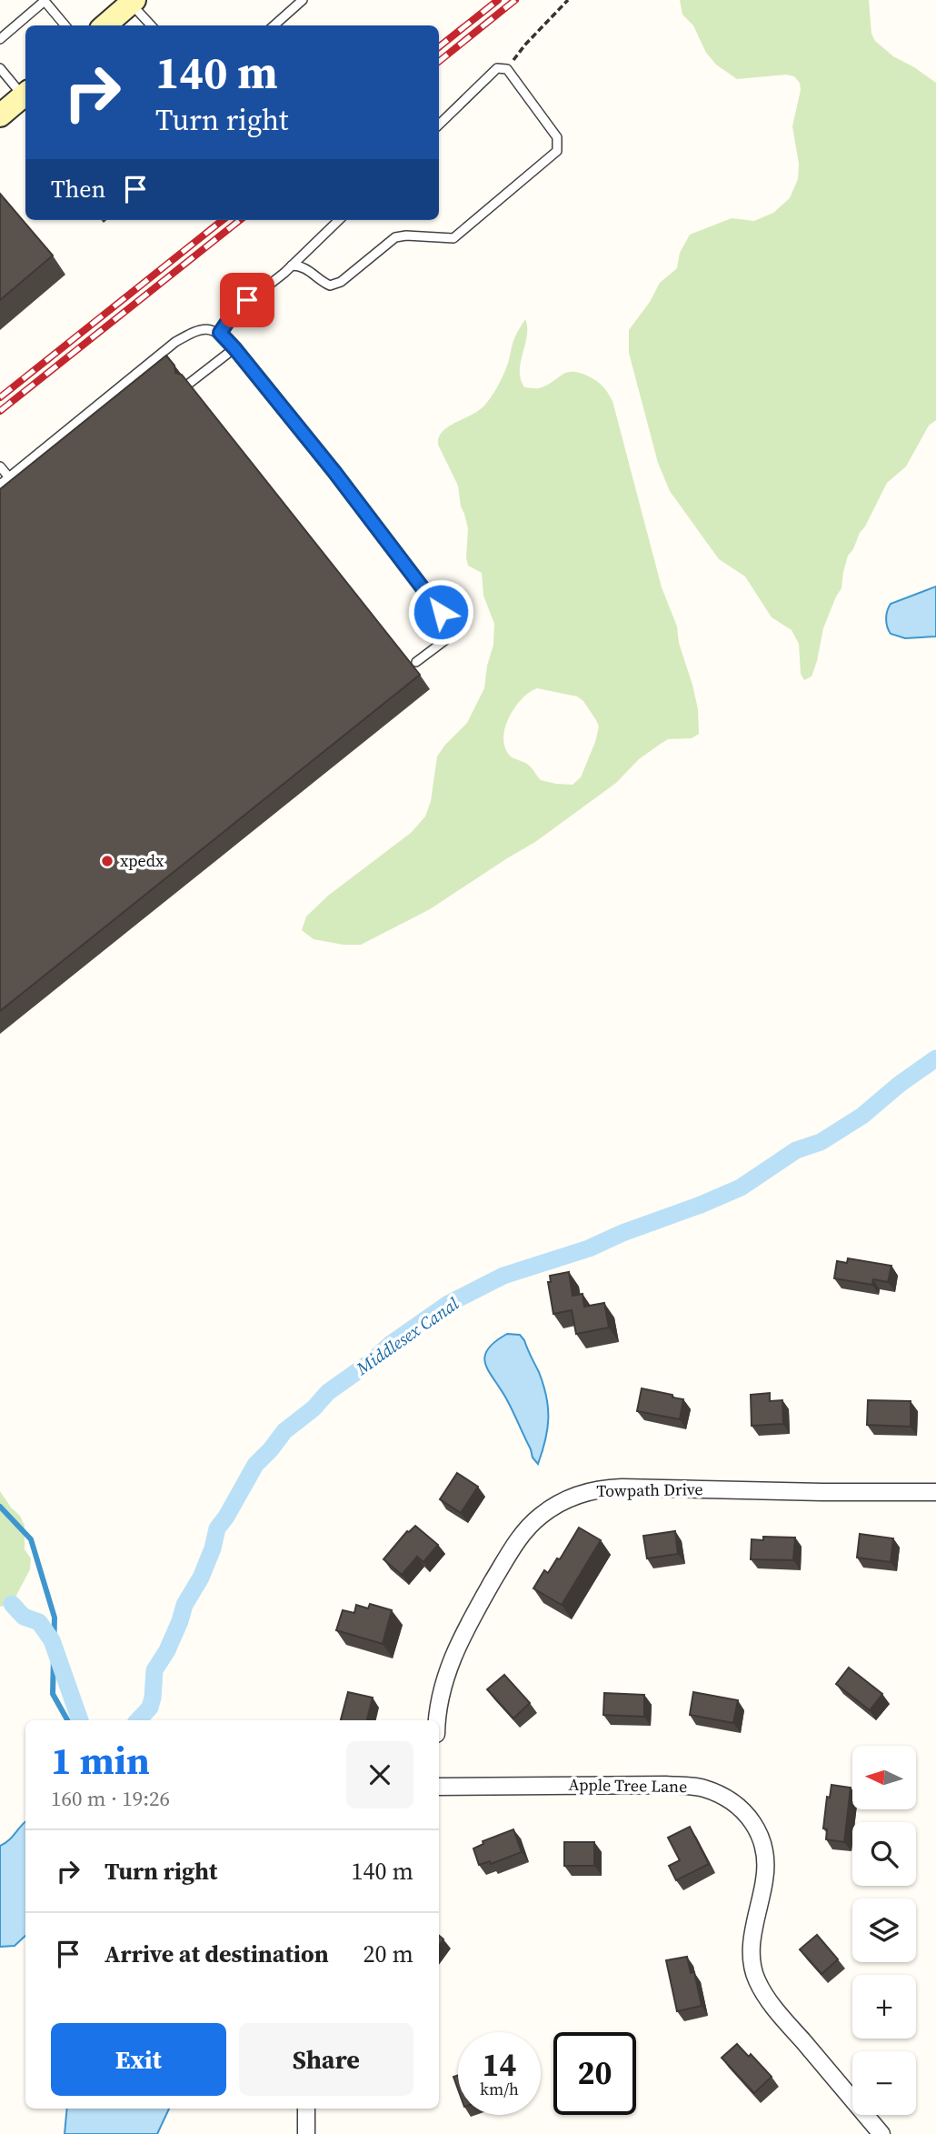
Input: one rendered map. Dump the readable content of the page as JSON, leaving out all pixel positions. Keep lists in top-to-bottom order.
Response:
{
  "streets": {
    "street": ["Towpath Drive", "Apple Tree Lane"]
  },
  "water": ["Middlesex Canal"],
  "places": ["xpedx"],
  "north": "left",
  "page": {
    "turn": ["140 m", "Turn right"],
    "then": "Then",
    "heading": ["1 min", "160 m · 19:26"],
    "map_buttons": ["+", "−"],
    "list": [
      {
        "name": "Turn right",
        "value": "140 m"
      },
      {
        "name": "Arrive at destination",
        "value": "20 m"
      }
    ],
    "buttons": ["Exit", "Share"],
    "speed": "14 km/h",
    "limit": "20"
  }
}
